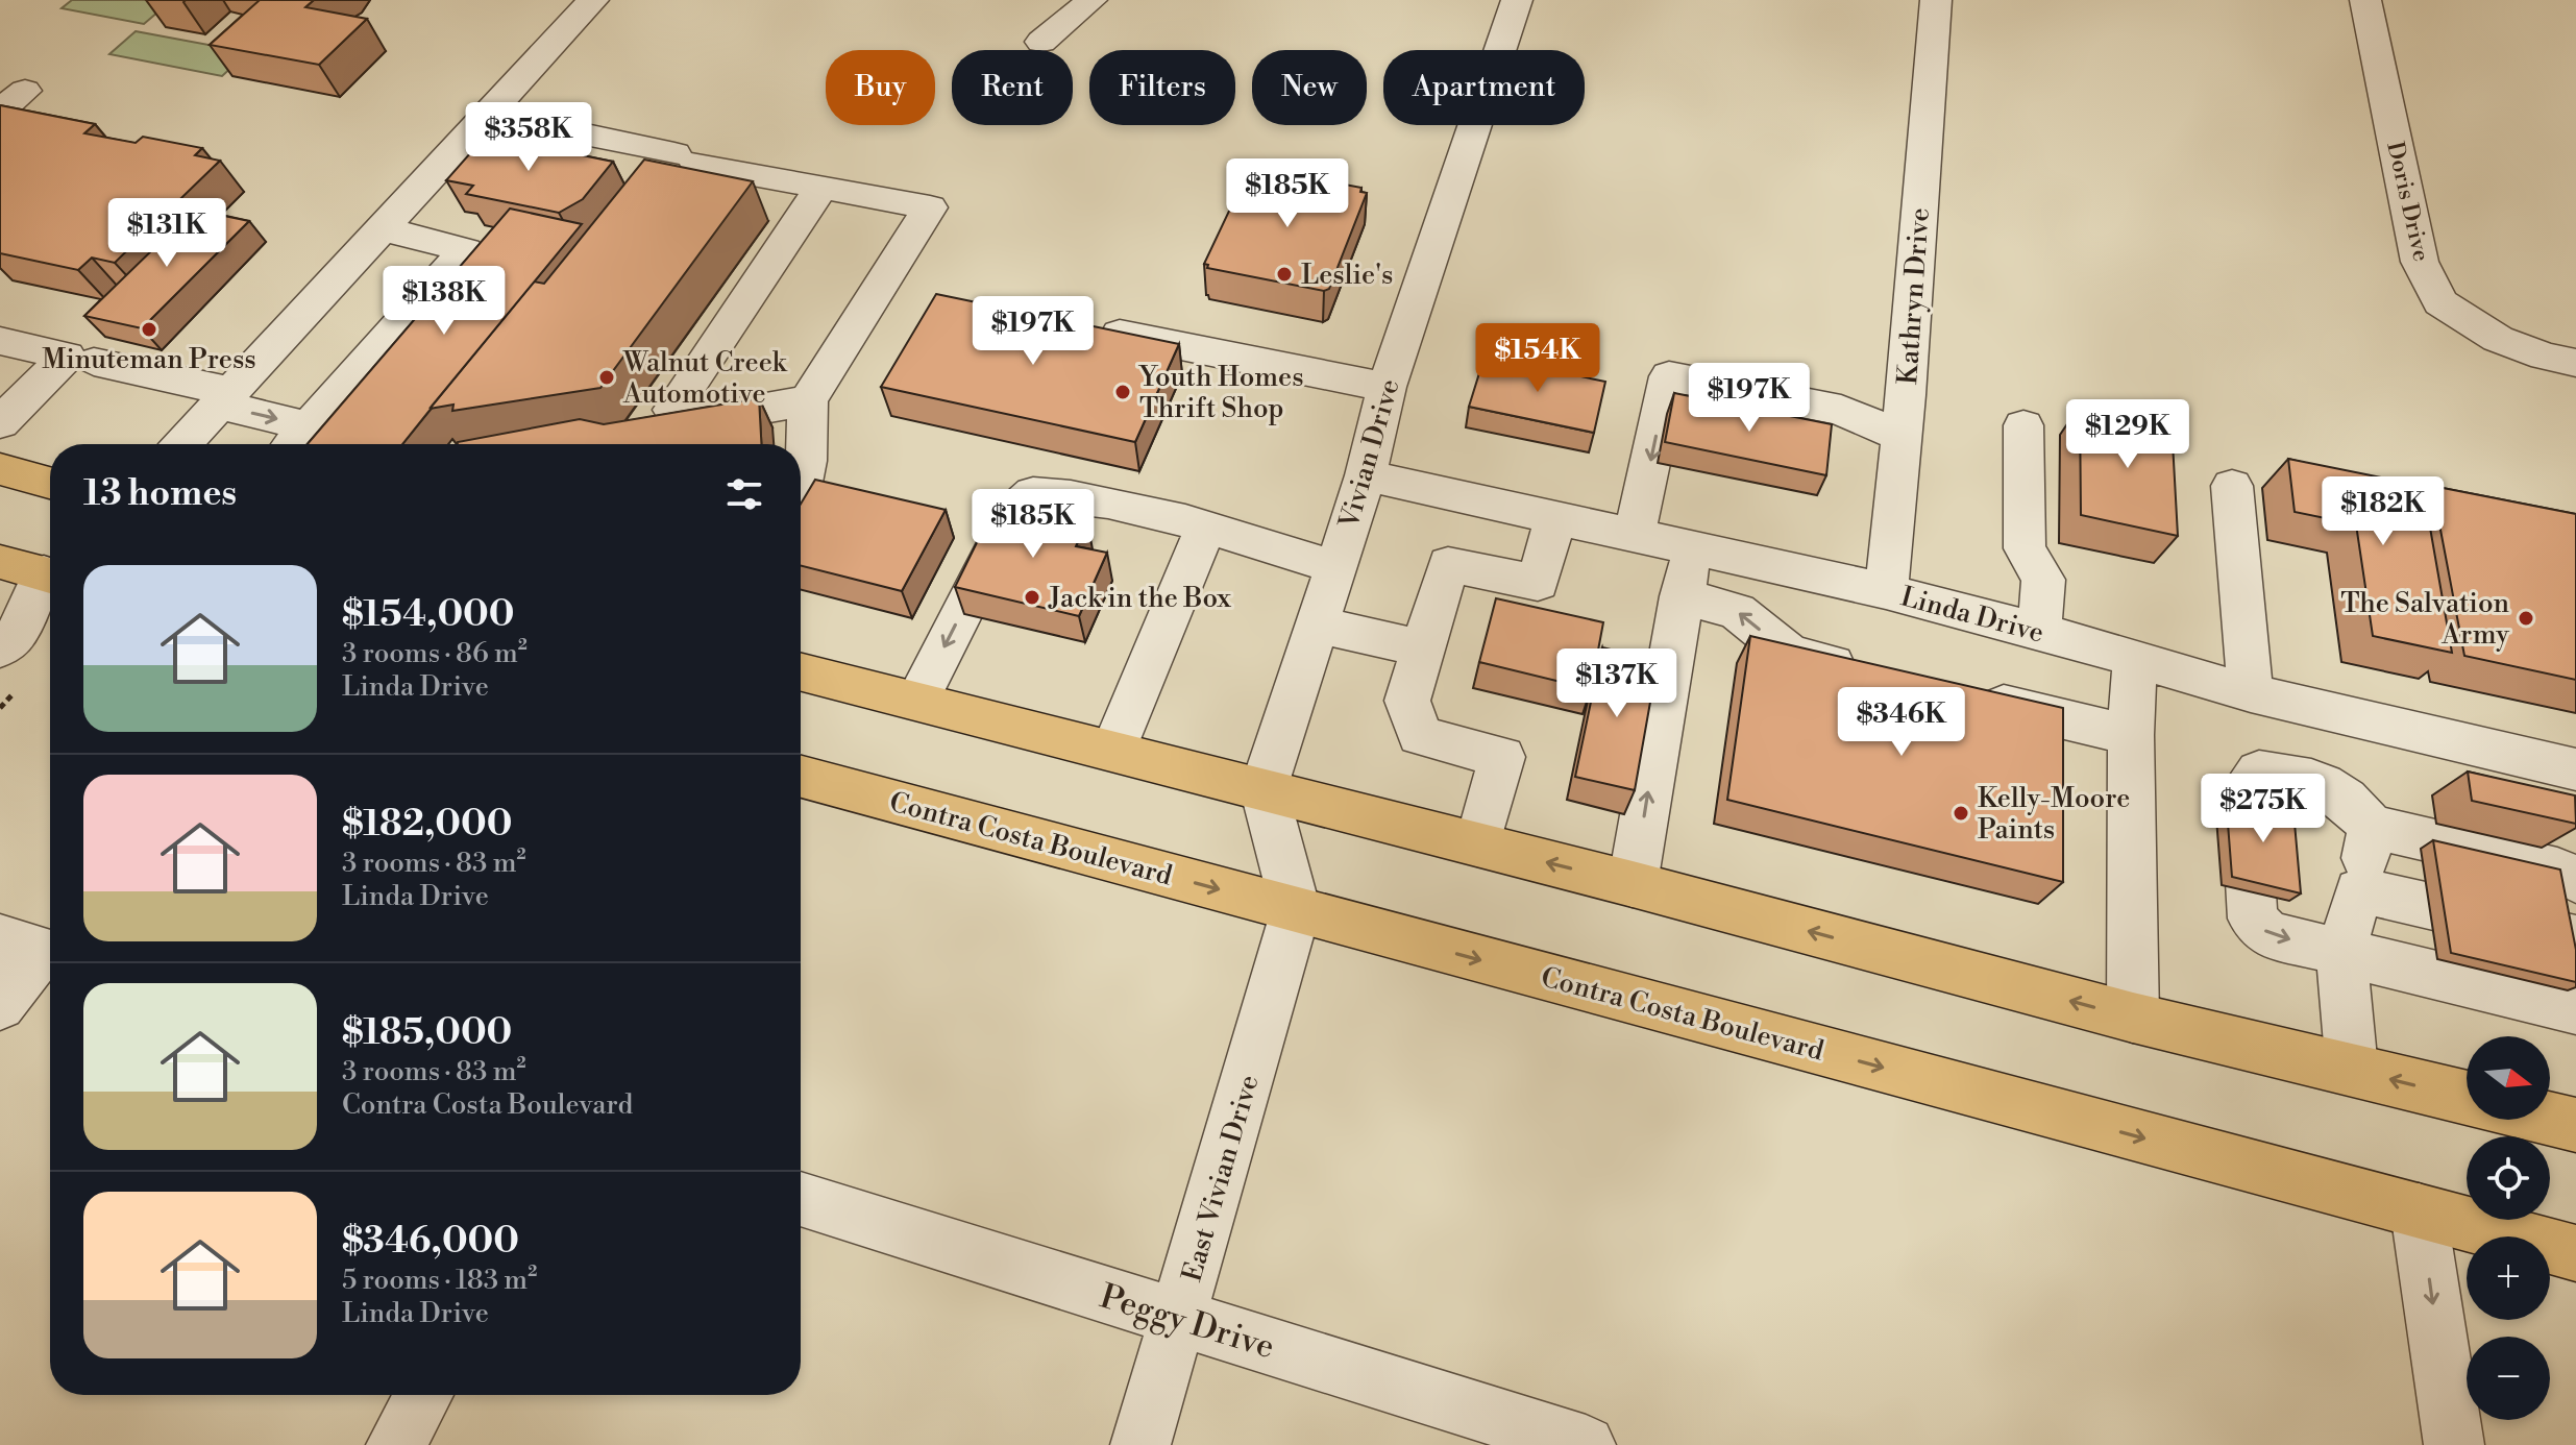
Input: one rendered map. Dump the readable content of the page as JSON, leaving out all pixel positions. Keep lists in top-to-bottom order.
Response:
{
  "streets": {
    "main road": ["Contra Costa Boulevard"],
    "street": [
      "Doris Drive",
      "Kathryn Drive",
      "Vivian Drive",
      "Linda Drive",
      "East Vivian Drive",
      "Peggy Drive"
    ]
  },
  "crossings": [
    ["Kathryn Drive", "Linda Drive"],
    ["Vivian Drive", "Linda Drive"],
    ["Contra Costa Boulevard", "East Vivian Drive"],
    ["East Vivian Drive", "Peggy Drive"]
  ],
  "places": [
    "Leslie's",
    "Minuteman Press",
    "Walnut Creek Automotive",
    "Youth Homes Thrift Shop",
    "Jack in the Box",
    "The Salvation Army",
    "Kelly-Moore Paints"
  ],
  "north": "right",
  "page": {
    "chip": [
      "Buy",
      "Rent",
      "Filters",
      "New",
      "Apartment"
    ],
    "price": [
      "$358K",
      "$185K",
      "$131K",
      "$138K",
      "$197K",
      "$154K",
      "$197K",
      "$129K",
      "$182K",
      "$185K",
      "$137K",
      "$346K",
      "$275K"
    ],
    "heading": "13 homes",
    "list": [
      {
        "name": "$154,000",
        "note": "3 rooms · 86 m² · Linda Drive"
      },
      {
        "name": "$182,000",
        "note": "3 rooms · 83 m² · Linda Drive"
      },
      {
        "name": "$185,000",
        "note": "3 rooms · 83 m² · Contra Costa Boulevard"
      },
      {
        "name": "$346,000",
        "note": "5 rooms · 183 m² · Linda Drive"
      }
    ],
    "map_buttons": ["+", "−"]
  }
}
